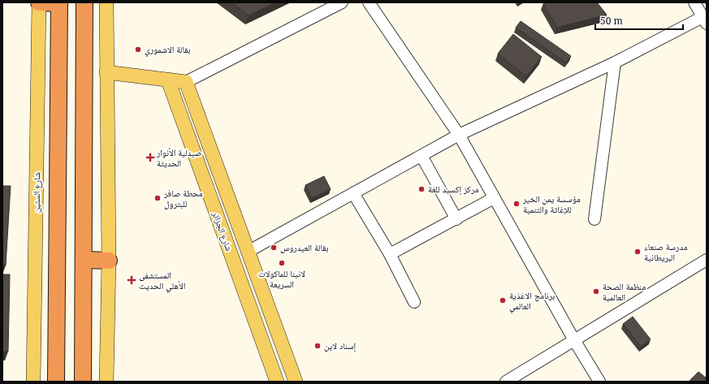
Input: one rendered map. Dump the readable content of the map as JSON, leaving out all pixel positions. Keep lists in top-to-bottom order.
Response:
{
  "streets": {
    "main road": ["شارع الستين", "شارع الجزائر"]
  },
  "places": {
    "other": [
      "بقالة الاشموري",
      "مركز إكسيد للغة",
      "محطة صافر للبترول",
      "مؤسسة يمن الخير للإغاثة والتنمية",
      "بقالة العيدروس",
      "مدرسة صنعاء البريطانية",
      "لانينا للماكولات السريعة",
      "منظمة الصحة العالمية",
      "برنامج الاغذية العالمي",
      "إسناد لاين"
    ],
    "health": ["صيدلية الأنوار الحديثة", "المستشفى الأهلي الحديث"]
  },
  "scale_bar": "50 m"
}
